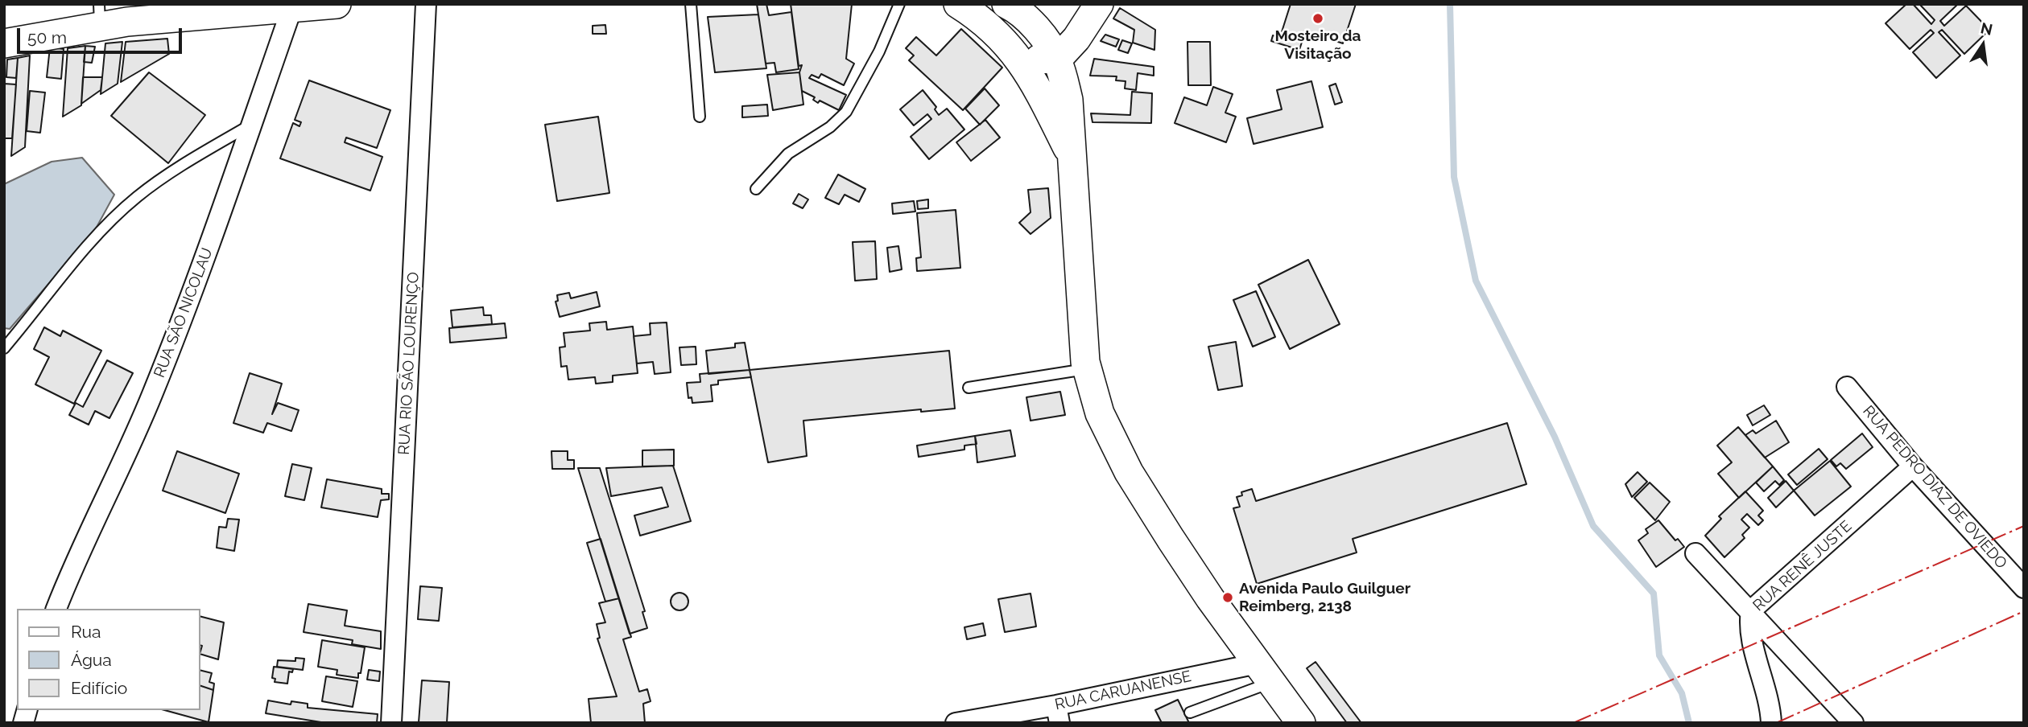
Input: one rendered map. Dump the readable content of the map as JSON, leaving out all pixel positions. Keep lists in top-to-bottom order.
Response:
{
  "streets": {
    "street": [
      "RUA SÃO NICOLAU",
      "RUA RIO SÃO LOURENÇO",
      "RUA PEDRO DIAZ DE OVIEDO",
      "RUA RENÊ JUSTE",
      "RUA CARUANENSE"
    ]
  },
  "crossings": [
    ["RUA PEDRO DIAZ DE OVIEDO", "RUA RENÊ JUSTE"]
  ],
  "places": ["Mosteiro da Visitação", "Avenida Paulo Guilguer Reimberg, 2138"],
  "legend": ["Rua", "Água", "Edifício"],
  "scale_bar": "50 m",
  "north": "top"
}
